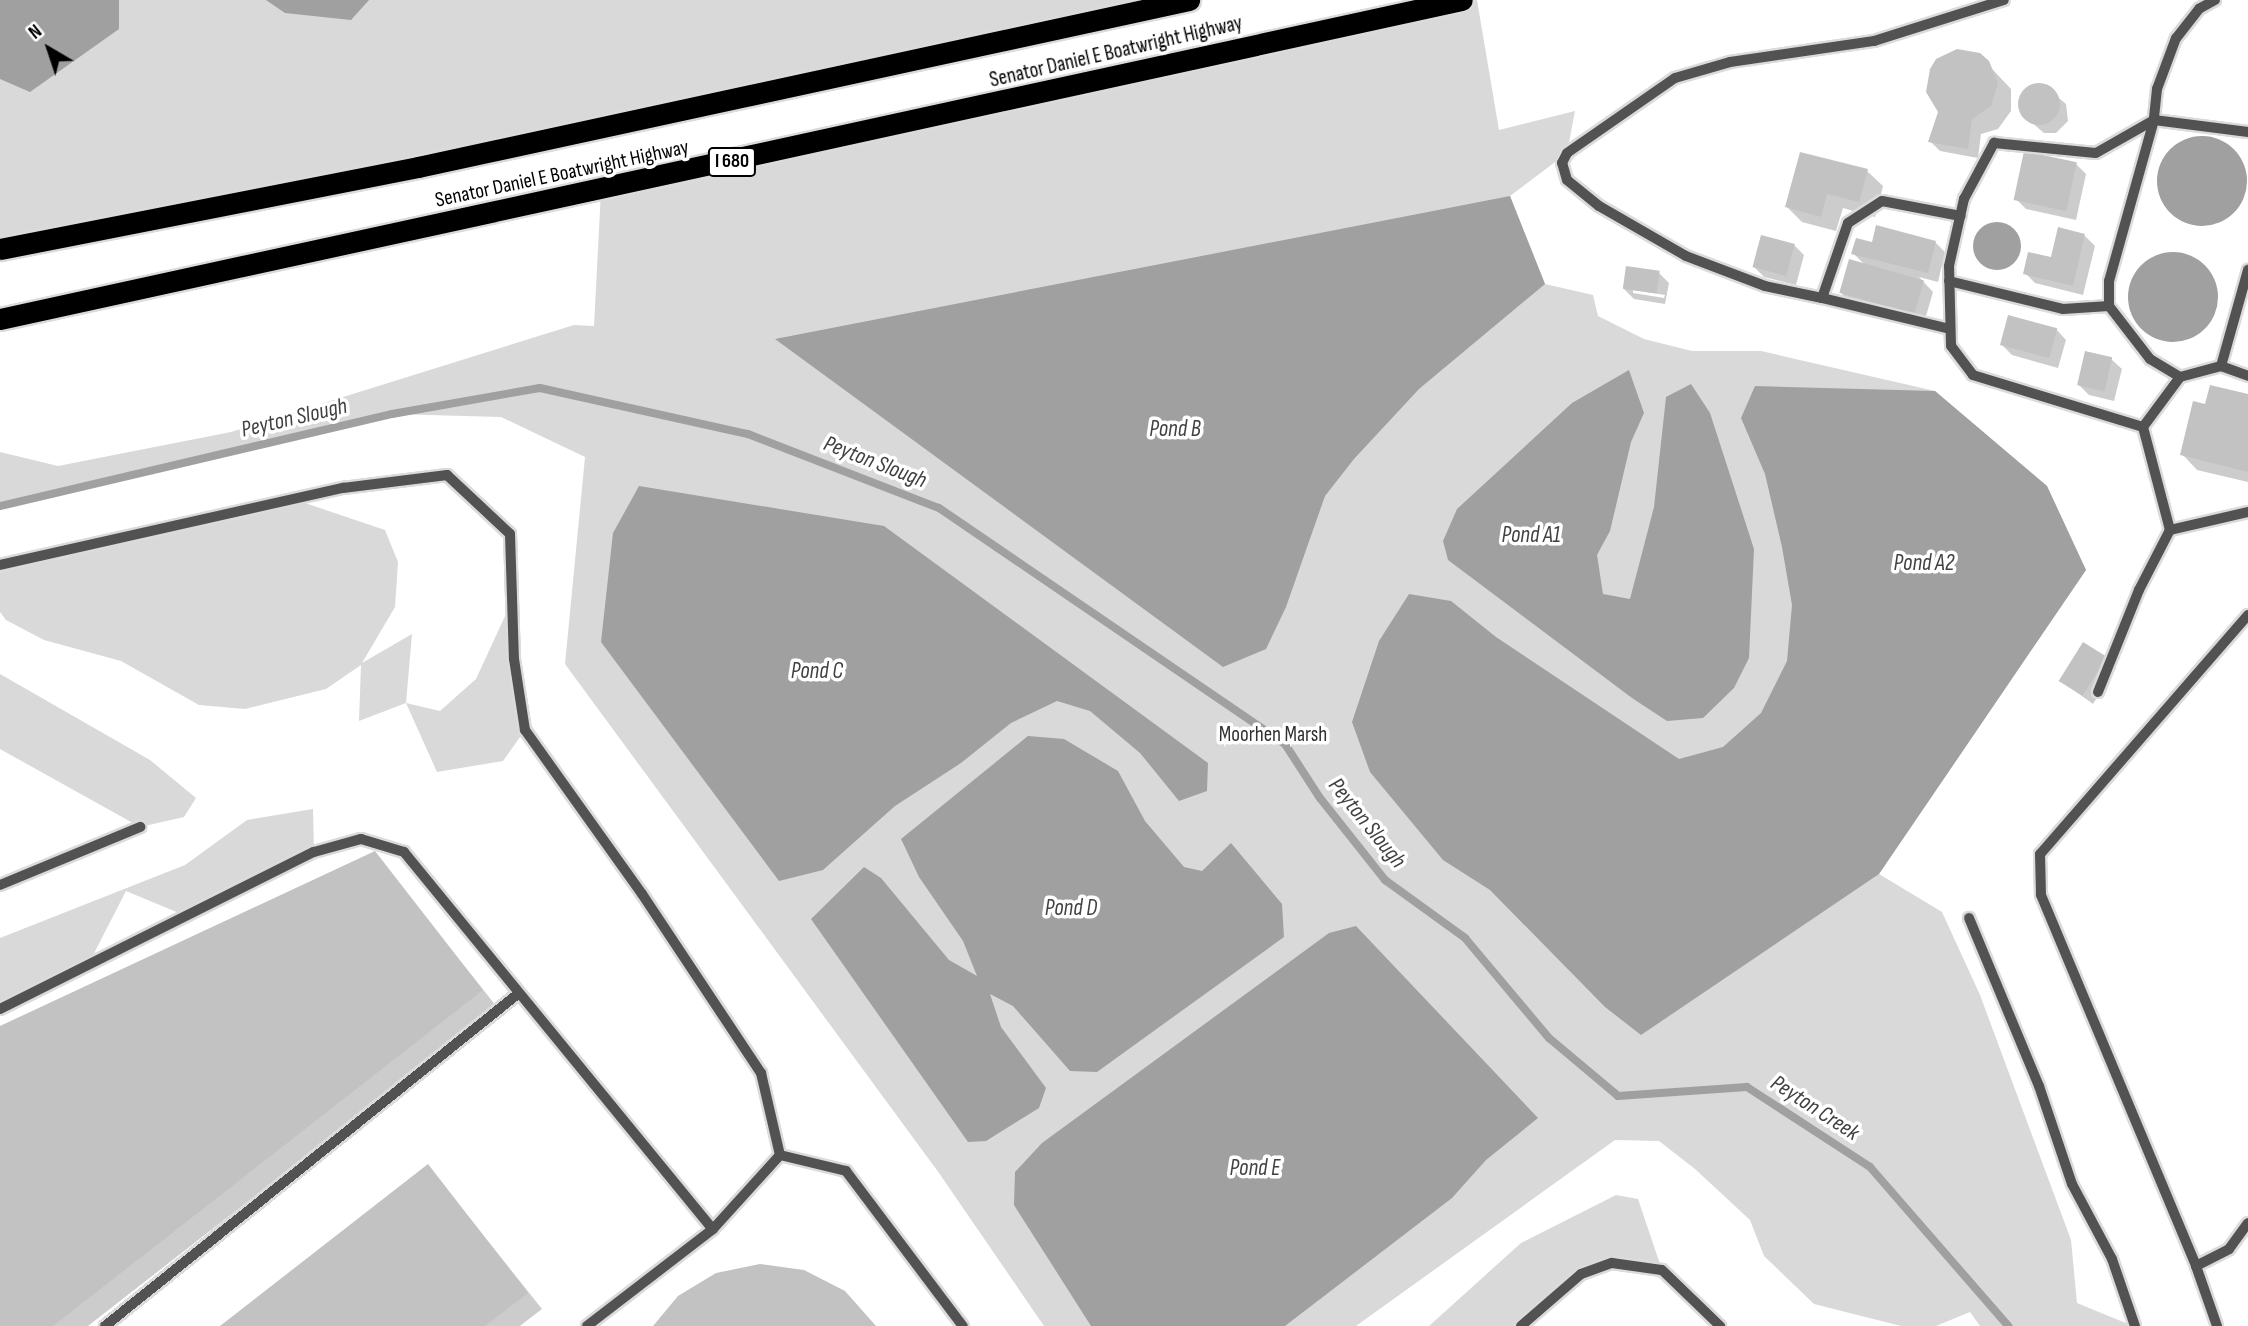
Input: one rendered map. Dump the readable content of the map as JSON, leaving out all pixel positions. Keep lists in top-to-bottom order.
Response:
{
  "streets": {
    "highway": ["Senator Daniel E Boatwright Highway", "I 680"]
  },
  "water": [
    "Peyton Slough",
    "Pond B",
    "Pond A1",
    "Pond A2",
    "Pond C",
    "Pond D",
    "Peyton Creek",
    "Pond E"
  ],
  "parks": ["Moorhen Marsh"],
  "north": "top left"
}
